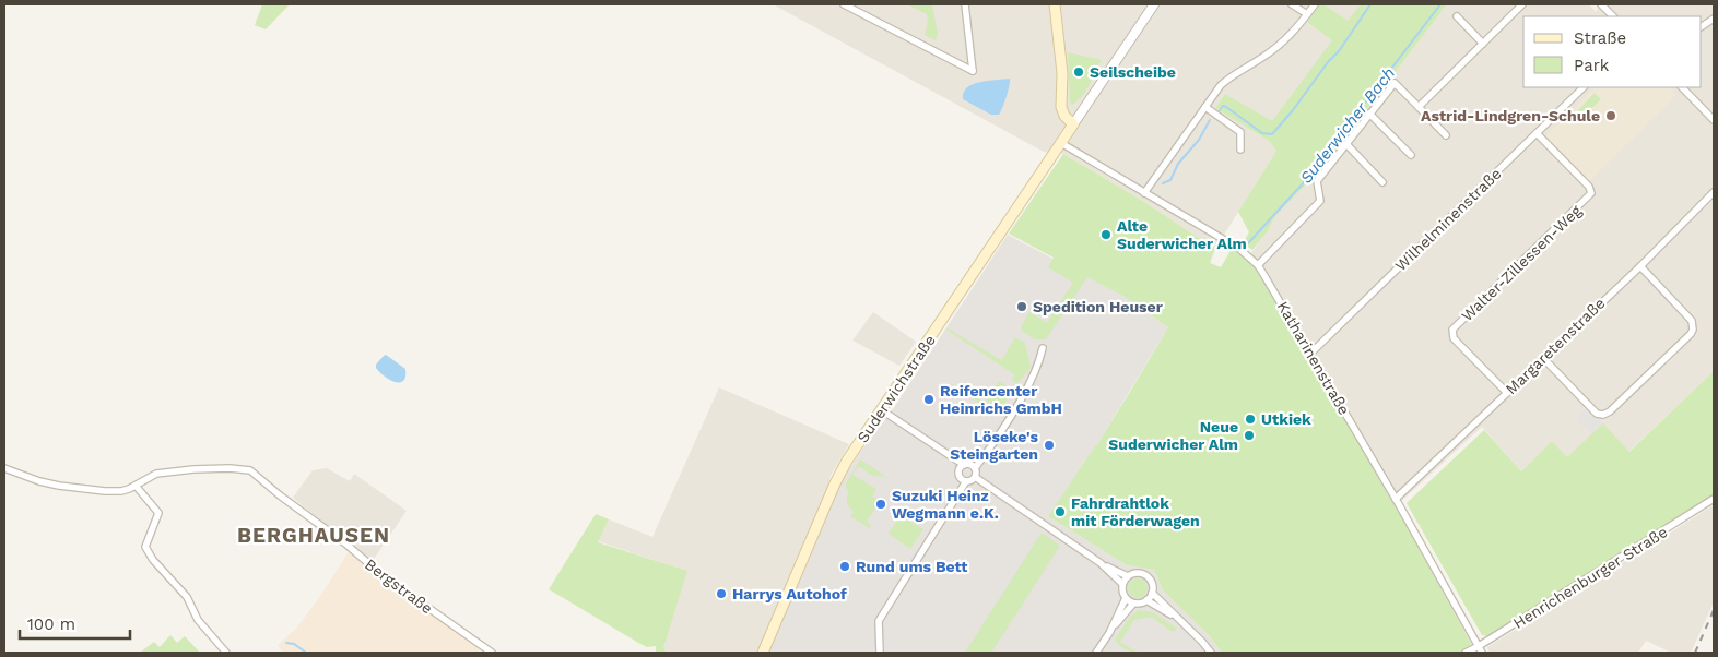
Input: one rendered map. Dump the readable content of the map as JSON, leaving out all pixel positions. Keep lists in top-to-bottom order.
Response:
{
  "streets": {
    "main road": ["Suderwichstraße"],
    "street": [
      "Wilhelminenstraße",
      "Walter-Zillessen-Weg",
      "Margaretenstraße",
      "Katharinenstraße",
      "Henrichenburger Straße",
      "Bergstraße"
    ]
  },
  "crossings": [
    ["Wilhelminenstraße", "Walter-Zillessen-Weg"],
    ["Wilhelminenstraße", "Katharinenstraße"],
    ["Walter-Zillessen-Weg", "Margaretenstraße"],
    ["Margaretenstraße", "Katharinenstraße"],
    ["Katharinenstraße", "Suderwichstraße"],
    ["Katharinenstraße", "Henrichenburger Straße"]
  ],
  "districts": ["BERGHAUSEN"],
  "water": ["Suderwicher Bach"],
  "places": [
    "Seilscheibe",
    "Astrid-Lindgren-Schule",
    "Alte Suderwicher Alm",
    "Spedition Heuser",
    "Reifencenter Heinrichs GmbH",
    "Utkiek",
    "Neue Suderwicher Alm",
    "Löseke's Steingarten",
    "Suzuki Heinz Wegmann e.K.",
    "Fahrdrahtlok mit Förderwagen",
    "Rund ums Bett",
    "Harrys Autohof"
  ],
  "legend": ["Straße", "Park"],
  "scale_bar": "100 m"
}
